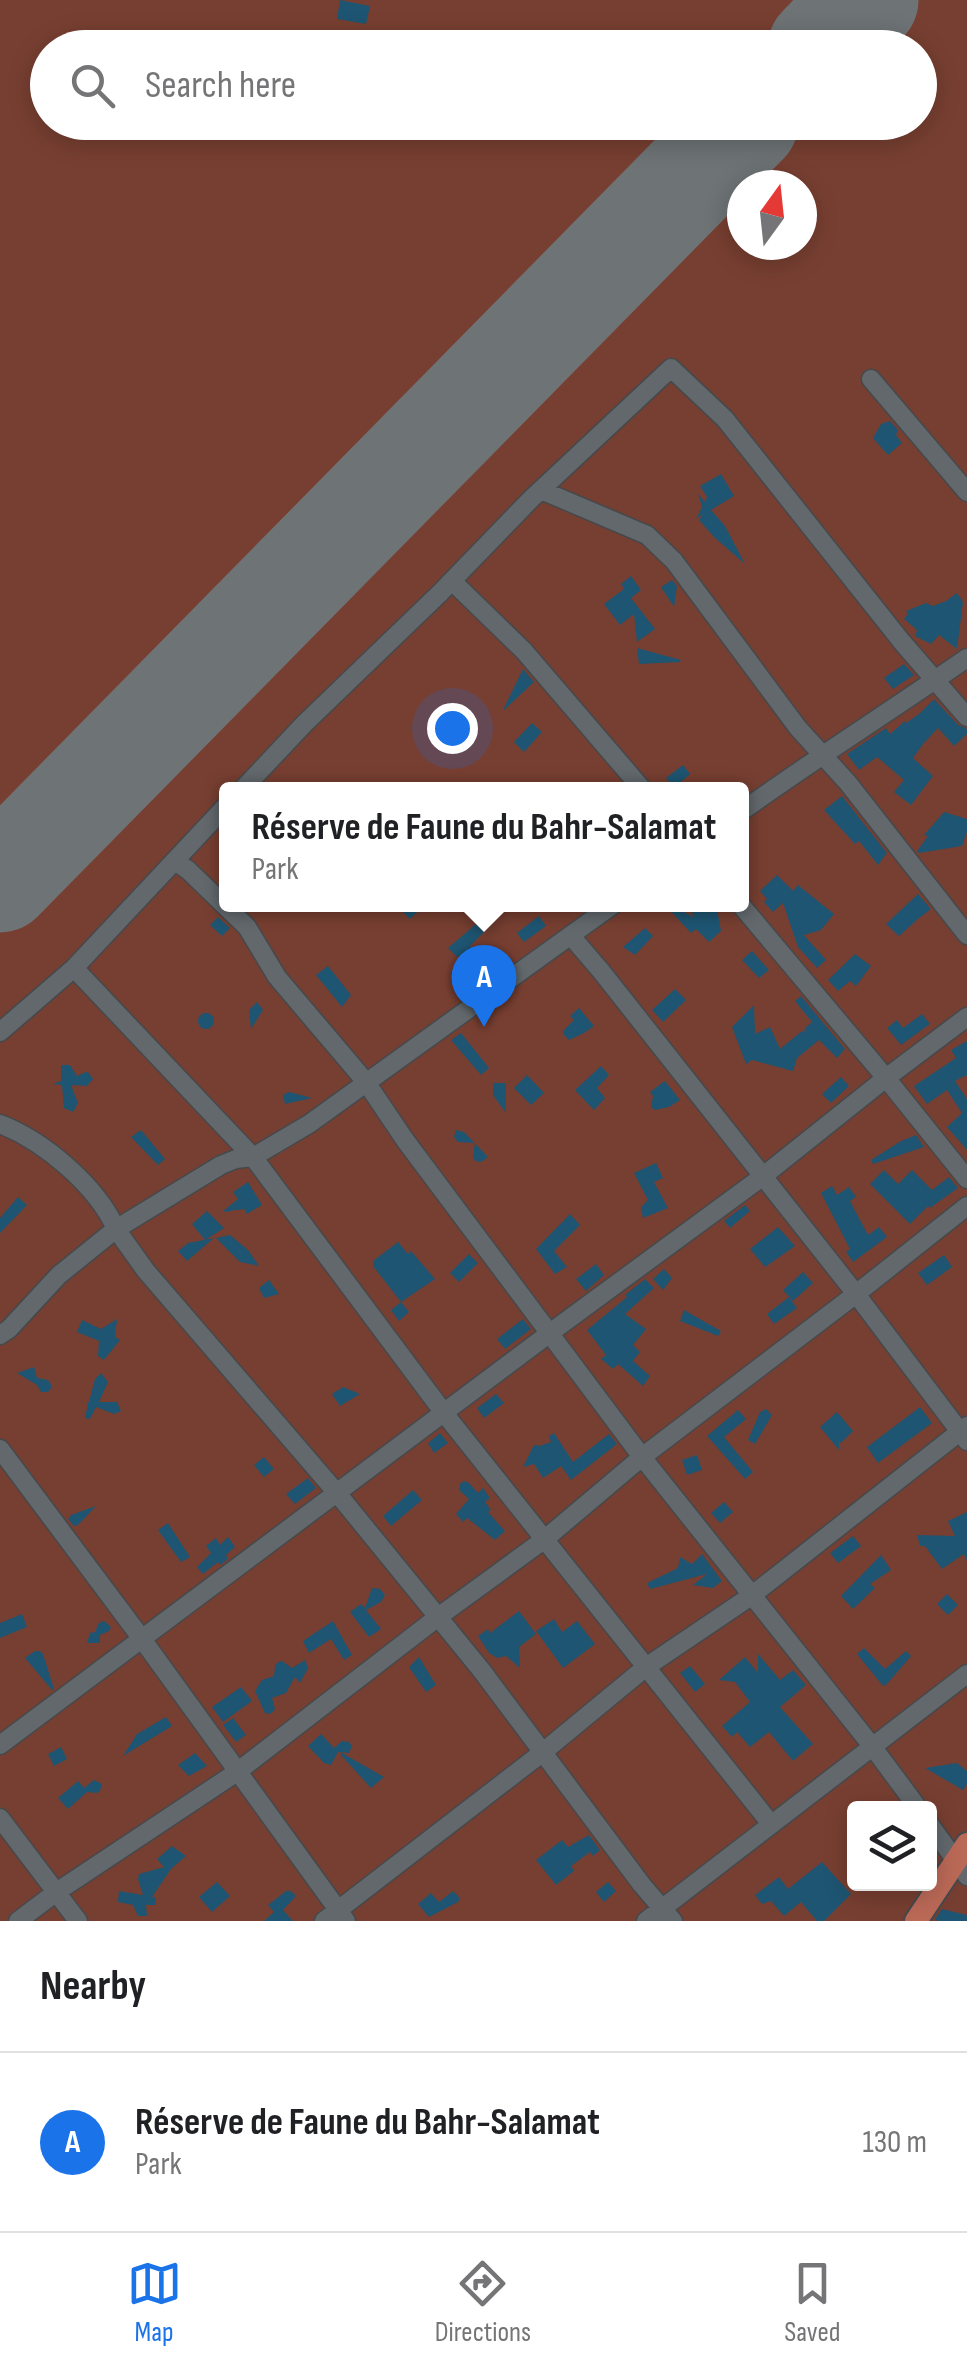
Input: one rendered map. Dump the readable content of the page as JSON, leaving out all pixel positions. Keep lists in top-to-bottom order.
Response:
{
  "north": "top",
  "page": {
    "search": "Search here",
    "popup": ["Réserve de Faune du Bahr-Salamat", "Park"],
    "pins": "A",
    "heading": "Nearby",
    "list": [
      {
        "mark": "A",
        "name": "Réserve de Faune du Bahr-Salamat",
        "note": "Park",
        "value": "130 m"
      }
    ],
    "nav": ["Map", "Directions", "Saved"]
  }
}
